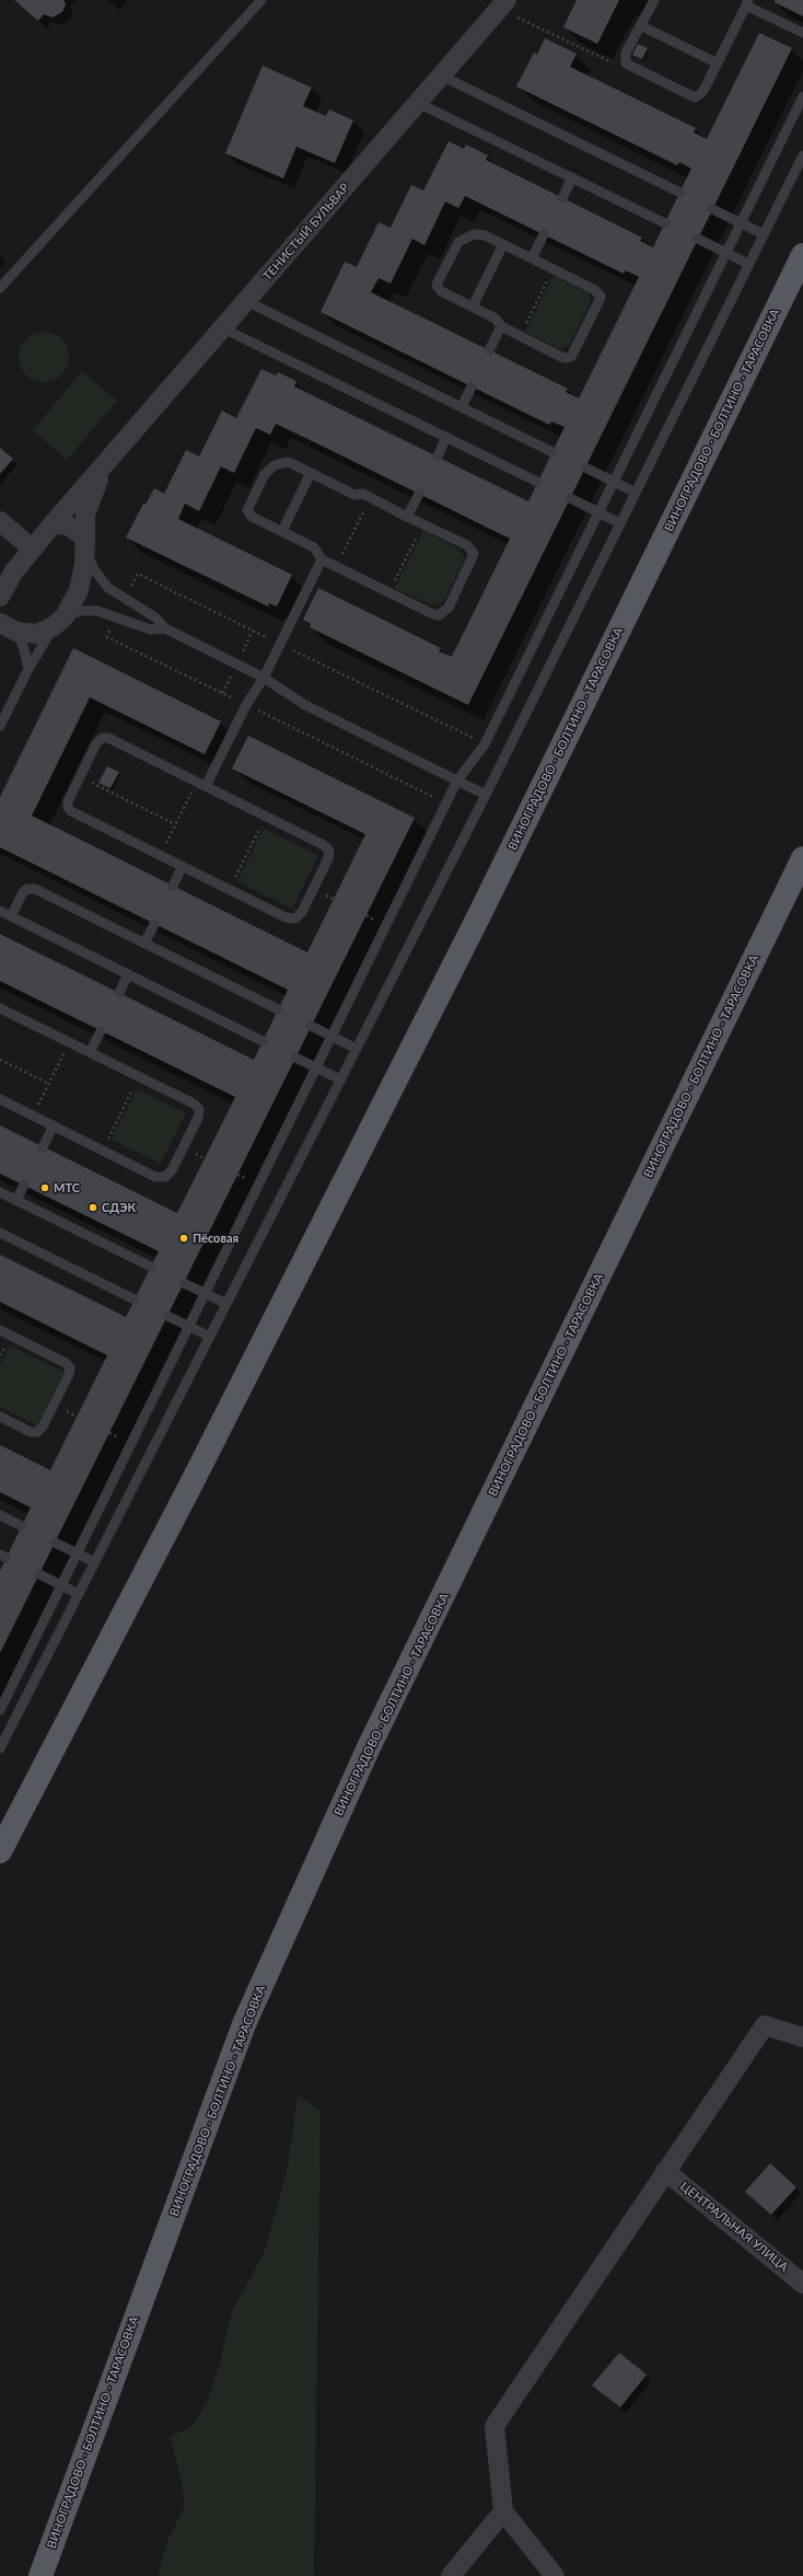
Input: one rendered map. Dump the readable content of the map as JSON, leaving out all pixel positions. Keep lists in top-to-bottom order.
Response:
{
  "streets": {
    "main road": ["ВИНОГРАДОВО - БОЛТИНО - ТАРАСОВКА"],
    "street": ["ТЕНИСТЫЙ БУЛЬВАР", "ЦЕНТРАЛЬНАЯ УЛИЦА"]
  },
  "places": ["МТС", "СДЭК", "Пёсовая"]
}
